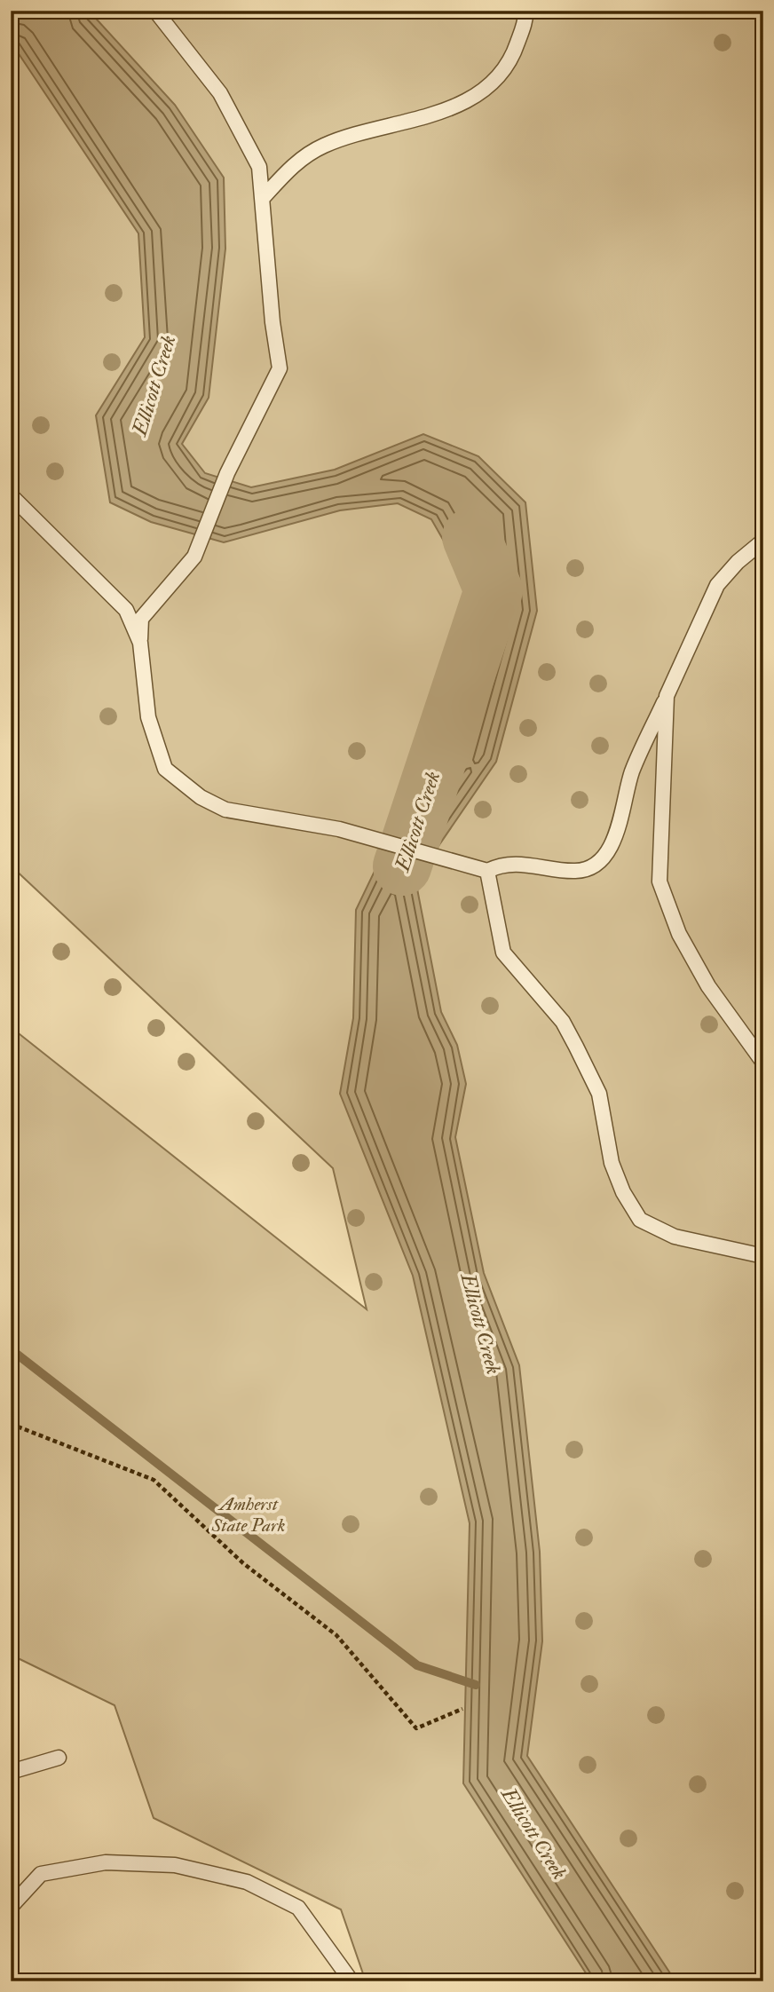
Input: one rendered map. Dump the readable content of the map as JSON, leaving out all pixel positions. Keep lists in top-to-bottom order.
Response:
{
  "water": ["Ellicott Creek"],
  "parks": ["Amherst State Park"]
}
